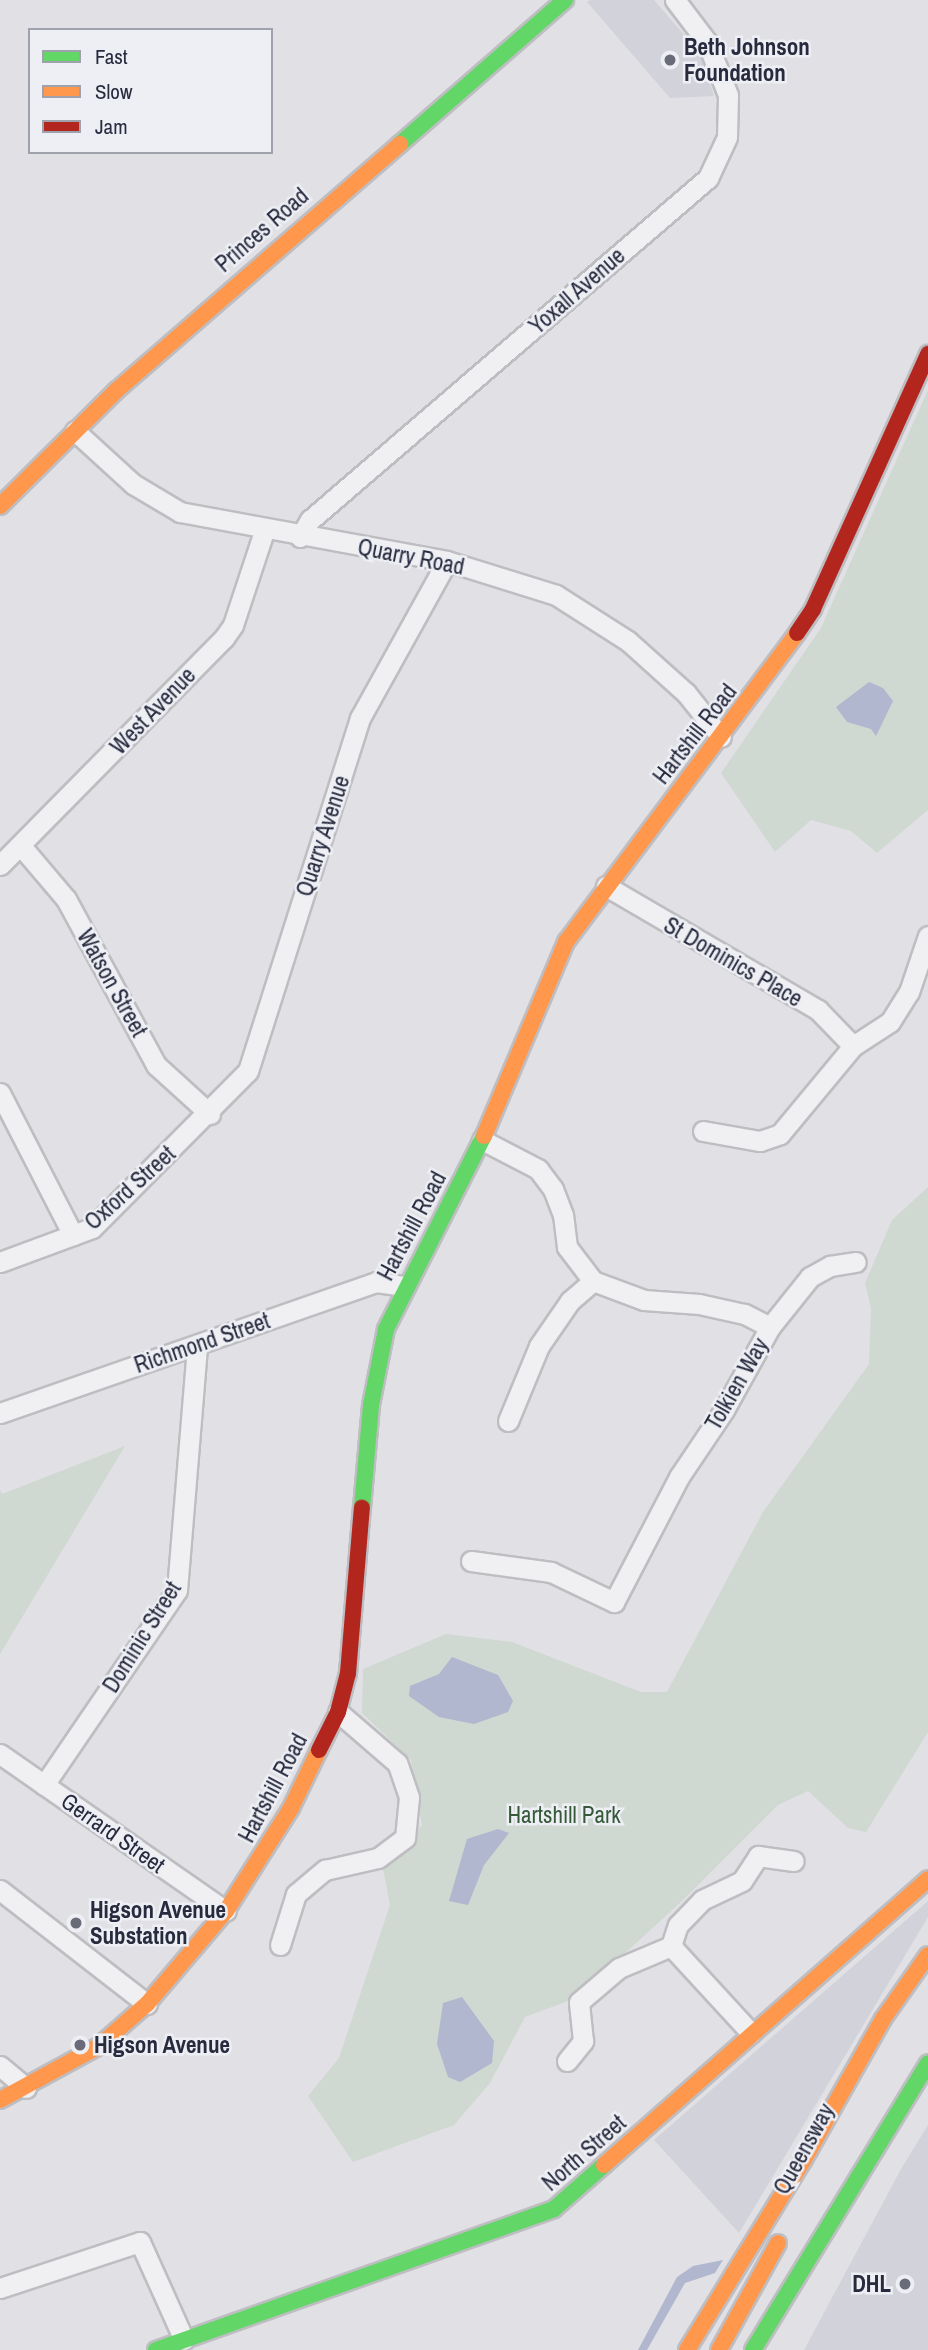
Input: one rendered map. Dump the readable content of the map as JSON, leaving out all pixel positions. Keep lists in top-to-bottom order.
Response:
{
  "streets": {
    "main road": [
      "Princes Road",
      "Hartshill Road",
      "Queensway",
      "North Street"
    ],
    "street": [
      "Yoxall Avenue",
      "Quarry Road",
      "West Avenue",
      "Quarry Avenue",
      "St Dominics Place",
      "Watson Street",
      "Oxford Street",
      "Richmond Street",
      "Tolkien Way",
      "Dominic Street",
      "Gerrard Street"
    ]
  },
  "crossings": [
    ["Princes Road", "Quarry Road"],
    ["Yoxall Avenue", "Quarry Road"],
    ["Quarry Road", "West Avenue"],
    ["Quarry Road", "Hartshill Road"],
    ["Quarry Road", "Quarry Avenue"],
    ["West Avenue", "Watson Street"],
    ["Hartshill Road", "St Dominics Place"],
    ["Hartshill Road", "Richmond Street"],
    ["Hartshill Road", "Gerrard Street"],
    ["Quarry Avenue", "Watson Street"],
    ["Quarry Avenue", "Oxford Street"],
    ["Watson Street", "Oxford Street"],
    ["Richmond Street", "Dominic Street"],
    ["Dominic Street", "Gerrard Street"]
  ],
  "parks": ["Hartshill Park"],
  "places": [
    "Beth Johnson Foundation",
    "Higson Avenue Substation",
    "Higson Avenue",
    "DHL"
  ],
  "legend": ["Fast", "Slow", "Jam"]
}
